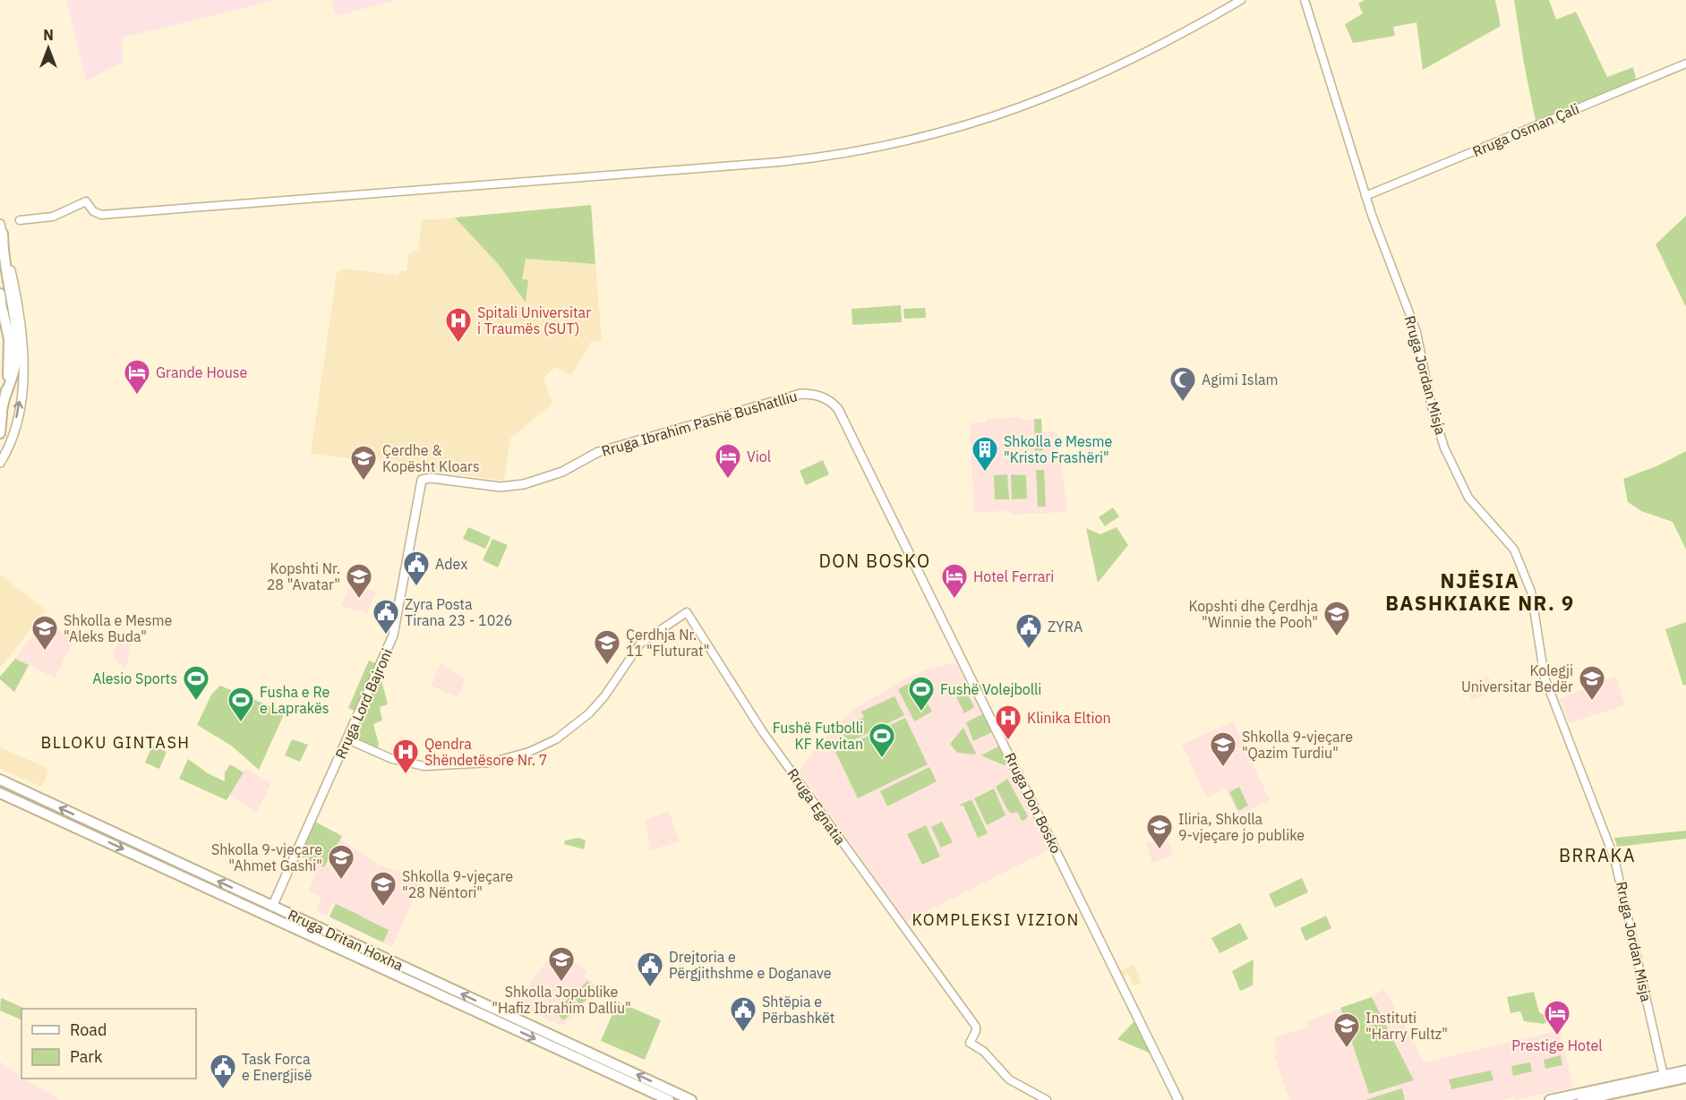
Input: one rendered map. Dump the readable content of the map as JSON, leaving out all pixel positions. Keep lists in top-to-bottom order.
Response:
{
  "streets": {
    "main road": [
      "Rruga Ibrahim Pashë Bushatlliu",
      "Rruga Lord Bajroni",
      "Rruga Don Bosko",
      "Rruga Dritan Hoxha"
    ],
    "street": ["Rruga Osman Çali", "Rruga Jordan Misja", "Rruga Egnatia"]
  },
  "crossings": [
    ["Rruga Osman Çali", "Rruga Jordan Misja"],
    ["Rruga Ibrahim Pashë Bushatlliu", "Rruga Lord Bajroni"],
    ["Rruga Ibrahim Pashë Bushatlliu", "Rruga Don Bosko"],
    ["Rruga Lord Bajroni", "Rruga Egnatia"],
    ["Rruga Lord Bajroni", "Rruga Dritan Hoxha"]
  ],
  "districts": [
    "DON BOSKO",
    "NJËSIA BASHKIAKE NR. 9",
    "BLLOKU GINTASH",
    "BRRAKA",
    "KOMPLEKSI VIZION"
  ],
  "places": {
    "hospital": ["Spitali Universitar i Traumës (SUT)", "Klinika Eltion", "Qendra Shëndetësore Nr. 7"],
    "hotel": [
      "Grande House",
      "Viol",
      "Hotel Ferrari",
      "Prestige Hotel"
    ],
    "mosque": ["Agimi Islam"],
    "building": ["Shkolla e Mesme \"Kristo Frashëri\""],
    "school or university": [
      "Çerdhe & Kopësht Kloars",
      "Kopshti Nr. 28 \"Avatar\"",
      "Kopshti dhe Çerdhja \"Winnie the Pooh\"",
      "Shkolla e Mesme \"Aleks Buda\"",
      "Çerdhja Nr. 11 \"Fluturat\"",
      "Kolegji Universitar Bedër",
      "Shkolla 9-vjeçare \"Qazim Turdiu\"",
      "Iliria, Shkolla 9-vjeçare jo publike",
      "Shkolla 9-vjeçare \"Ahmet Gashi\"",
      "Shkolla 9-vjeçare \"28 Nëntori\"",
      "Shkolla Jopublike \"Hafiz Ibrahim Dalliu\"",
      "Instituti \"Harry Fultz\""
    ],
    "public building": [
      "Adex",
      "Zyra Posta Tirana 23 - 1026",
      "ZYRA",
      "Drejtoria e Përgjithshme e Doganave",
      "Shtëpia e Përbashkët",
      "Task Forca e Energjisë"
    ],
    "sports": [
      "Alesio Sports",
      "Fushë Volejbolli",
      "Fusha e Re e Laprakës",
      "Fushë Futbolli KF Kevitan"
    ]
  },
  "legend": ["Road", "Park"],
  "north": "top"
}
